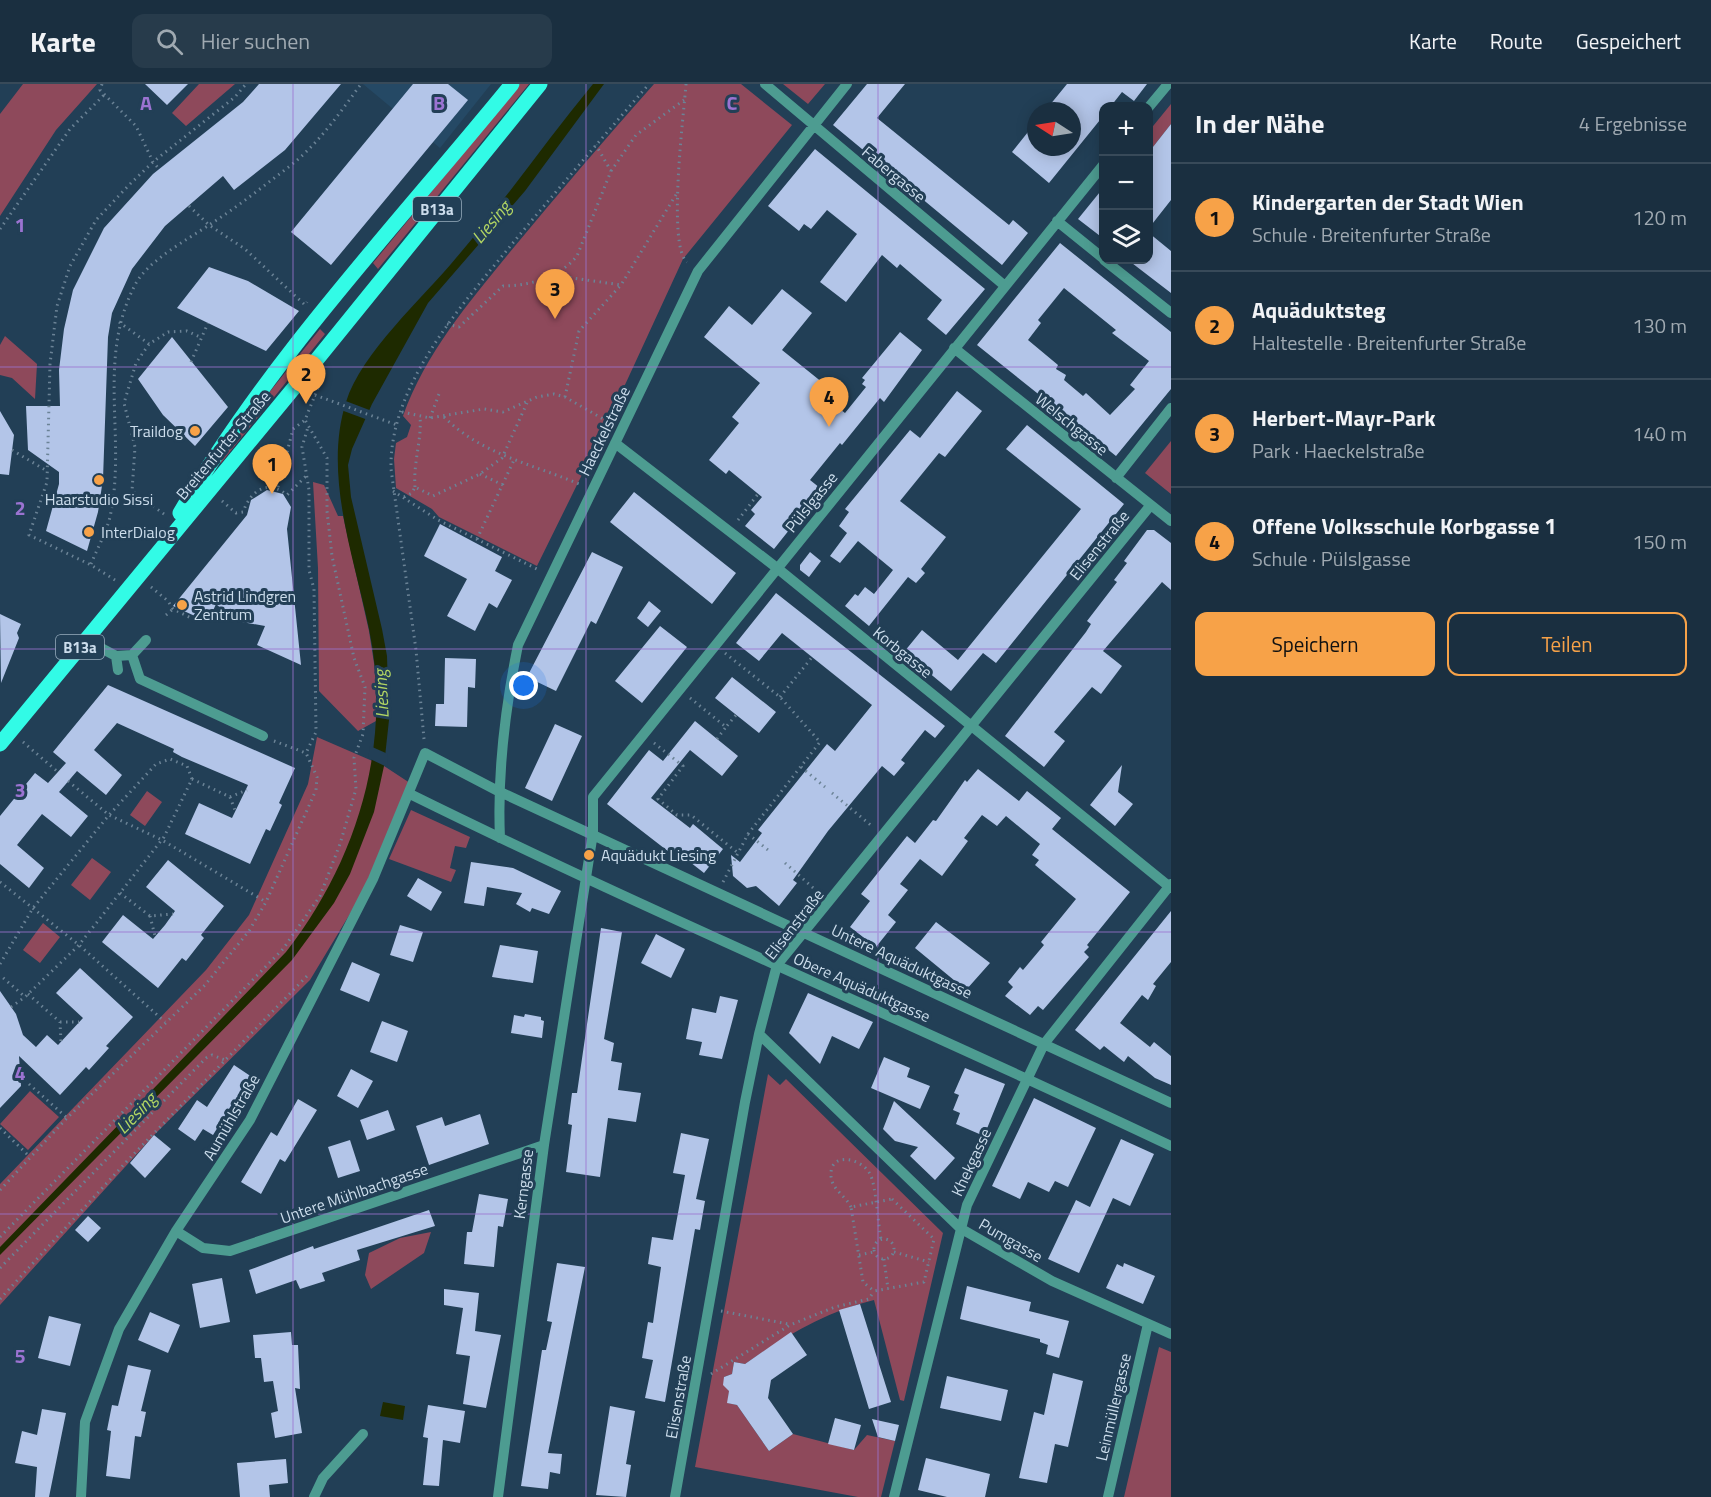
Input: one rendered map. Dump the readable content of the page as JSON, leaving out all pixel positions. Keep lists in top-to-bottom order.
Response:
{
  "streets": {
    "main road": ["B13a", "Breitenfurter Straße"],
    "street": [
      "Fabergasse",
      "Welschgasse",
      "Haeckelstraße",
      "Pülslgasse",
      "Elisenstraße",
      "Korbgasse",
      "Untere Aquäduktgasse",
      "Obere Aquäduktgasse",
      "Aumühlstraße",
      "Khekgasse",
      "Kerngasse",
      "Untere Mühlbachgasse",
      "Pumgasse",
      "Leinmüllergasse"
    ]
  },
  "crossings": [
    ["Fabergasse", "Haeckelstraße"],
    ["Fabergasse", "Pülslgasse"],
    ["Welschgasse", "Pülslgasse"],
    ["Welschgasse", "Elisenstraße"],
    ["Haeckelstraße", "Korbgasse"],
    ["Haeckelstraße", "Untere Aquäduktgasse"],
    ["Haeckelstraße", "Obere Aquäduktgasse"],
    ["Pülslgasse", "Korbgasse"],
    ["Pülslgasse", "Untere Aquäduktgasse"],
    ["Pülslgasse", "Obere Aquäduktgasse"],
    ["Pülslgasse", "Kerngasse"],
    ["Elisenstraße", "Korbgasse"],
    ["Elisenstraße", "Untere Aquäduktgasse"],
    ["Elisenstraße", "Obere Aquäduktgasse"],
    ["Elisenstraße", "Pumgasse"],
    ["Korbgasse", "Khekgasse"],
    ["Untere Aquäduktgasse", "Aumühlstraße"],
    ["Untere Aquäduktgasse", "Khekgasse"],
    ["Obere Aquäduktgasse", "Aumühlstraße"],
    ["Obere Aquäduktgasse", "Khekgasse"],
    ["Obere Aquäduktgasse", "Kerngasse"],
    ["Aumühlstraße", "Untere Mühlbachgasse"],
    ["Khekgasse", "Pumgasse"],
    ["Kerngasse", "Untere Mühlbachgasse"],
    ["Pumgasse", "Leinmüllergasse"]
  ],
  "water": ["Liesing"],
  "places": [
    "Traildog",
    "Haarstudio Sissi",
    "InterDialog",
    "Astrid Lindgren Zentrum",
    "Aquädukt Liesing"
  ],
  "north": "left",
  "page": {
    "header": "Karte",
    "search": "Hier suchen",
    "nav": ["Karte", "Route", "Gespeichert"],
    "heading": ["In der Nähe", "4 Ergebnisse"],
    "map_buttons": ["+", "−"],
    "list": [
      {
        "mark": "1",
        "name": "Kindergarten der Stadt Wien",
        "note": "Schule · Breitenfurter Straße",
        "value": "120 m"
      },
      {
        "mark": "2",
        "name": "Aquäduktsteg",
        "note": "Haltestelle · Breitenfurter Straße",
        "value": "130 m"
      },
      {
        "mark": "3",
        "name": "Herbert-Mayr-Park",
        "note": "Park · Haeckelstraße",
        "value": "140 m"
      },
      {
        "mark": "4",
        "name": "Offene Volksschule Korbgasse 1",
        "note": "Schule · Pülslgasse",
        "value": "150 m"
      }
    ],
    "pins": [
      "3",
      "2",
      "4",
      "1"
    ],
    "buttons": ["Speichern", "Teilen"]
  },
  "grid": {
    "columns": ["A", "B", "C"],
    "rows": [
      "1",
      "2",
      "3",
      "4",
      "5"
    ]
  }
}
